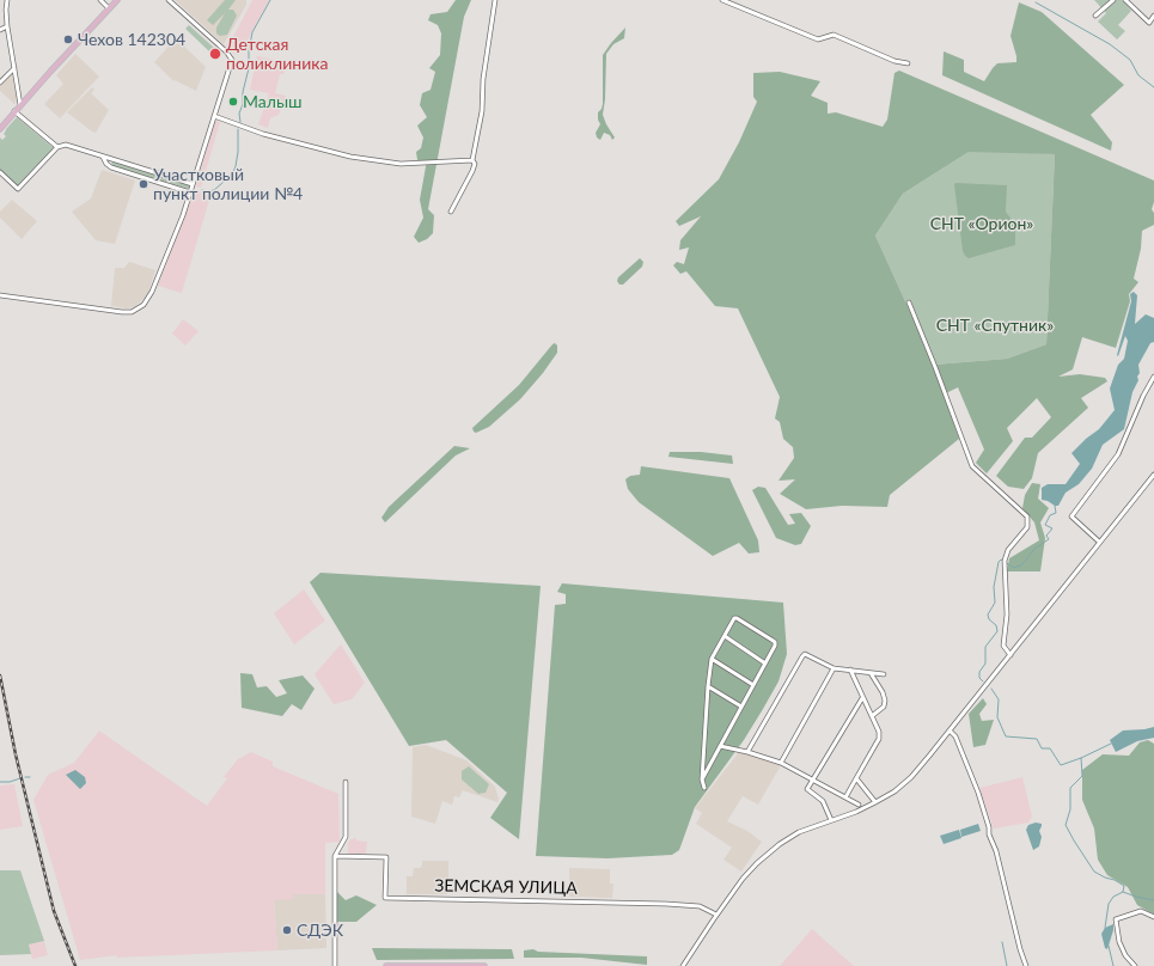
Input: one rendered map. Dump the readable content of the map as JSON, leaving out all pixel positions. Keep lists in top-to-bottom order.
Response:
{
  "streets": {
    "street": ["ЗЕМСКАЯ УЛИЦА"]
  },
  "parks": ["СНТ «Орион»", "СНТ «Спутник»"],
  "places": [
    "Чехов 142304",
    "Детская поликлиника",
    "Малыш",
    "Участковый пункт полиции №4",
    "СДЭК"
  ]
}
